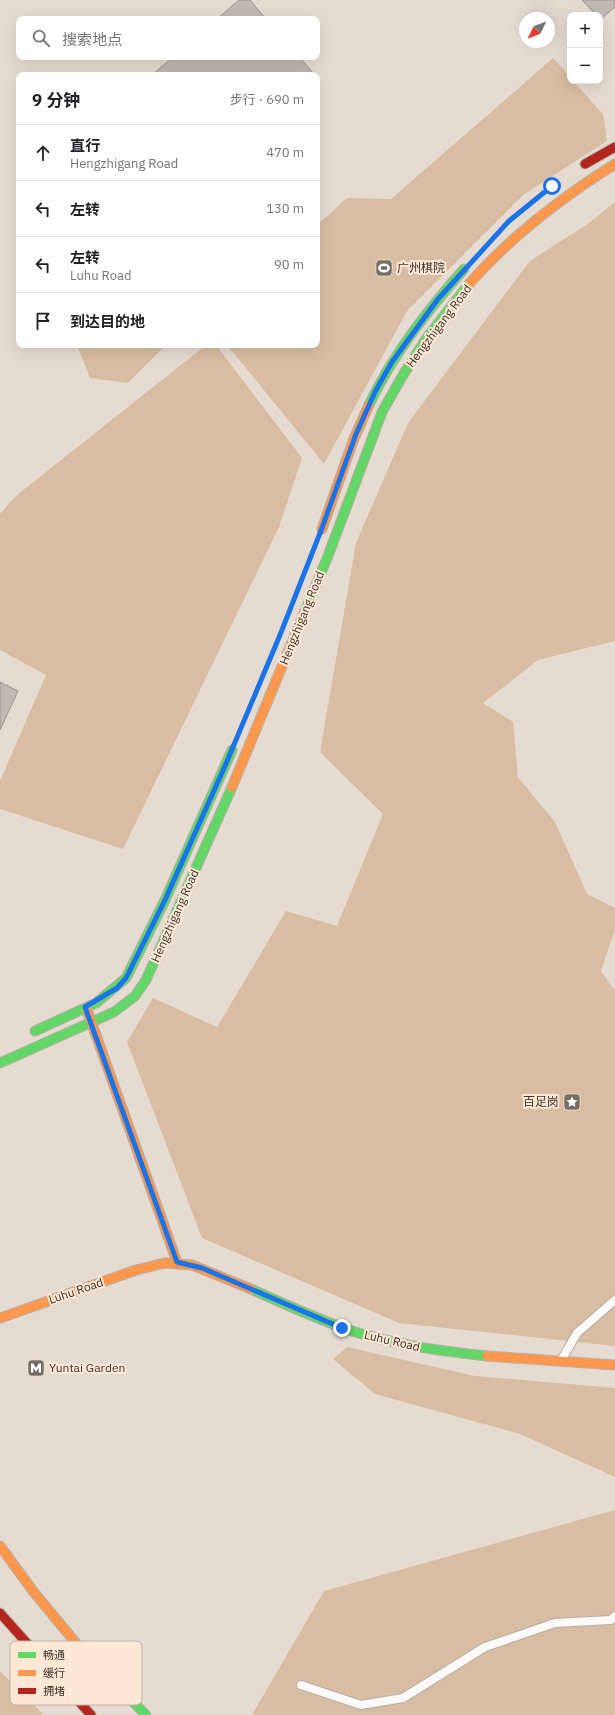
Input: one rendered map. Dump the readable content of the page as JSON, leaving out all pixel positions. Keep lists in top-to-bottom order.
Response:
{
  "streets": {
    "main road": ["Hengzhigang Road", "Luhu Road"]
  },
  "places": {
    "sports": ["广州棋院"],
    "place": ["百足岗"],
    "metro station": ["Yuntai Garden"]
  },
  "legend": ["畅通", "缓行", "拥堵"],
  "north": "bottom left",
  "page": {
    "map_buttons": ["+", "−"],
    "search": "搜索地点",
    "heading": ["9 分钟", "步行 · 690 m"],
    "list": [
      ["直行", "Hengzhigang Road", "470 m"],
      ["左转", "130 m"],
      ["左转", "Luhu Road", "90 m"],
      "到达目的地"
    ]
  }
}
